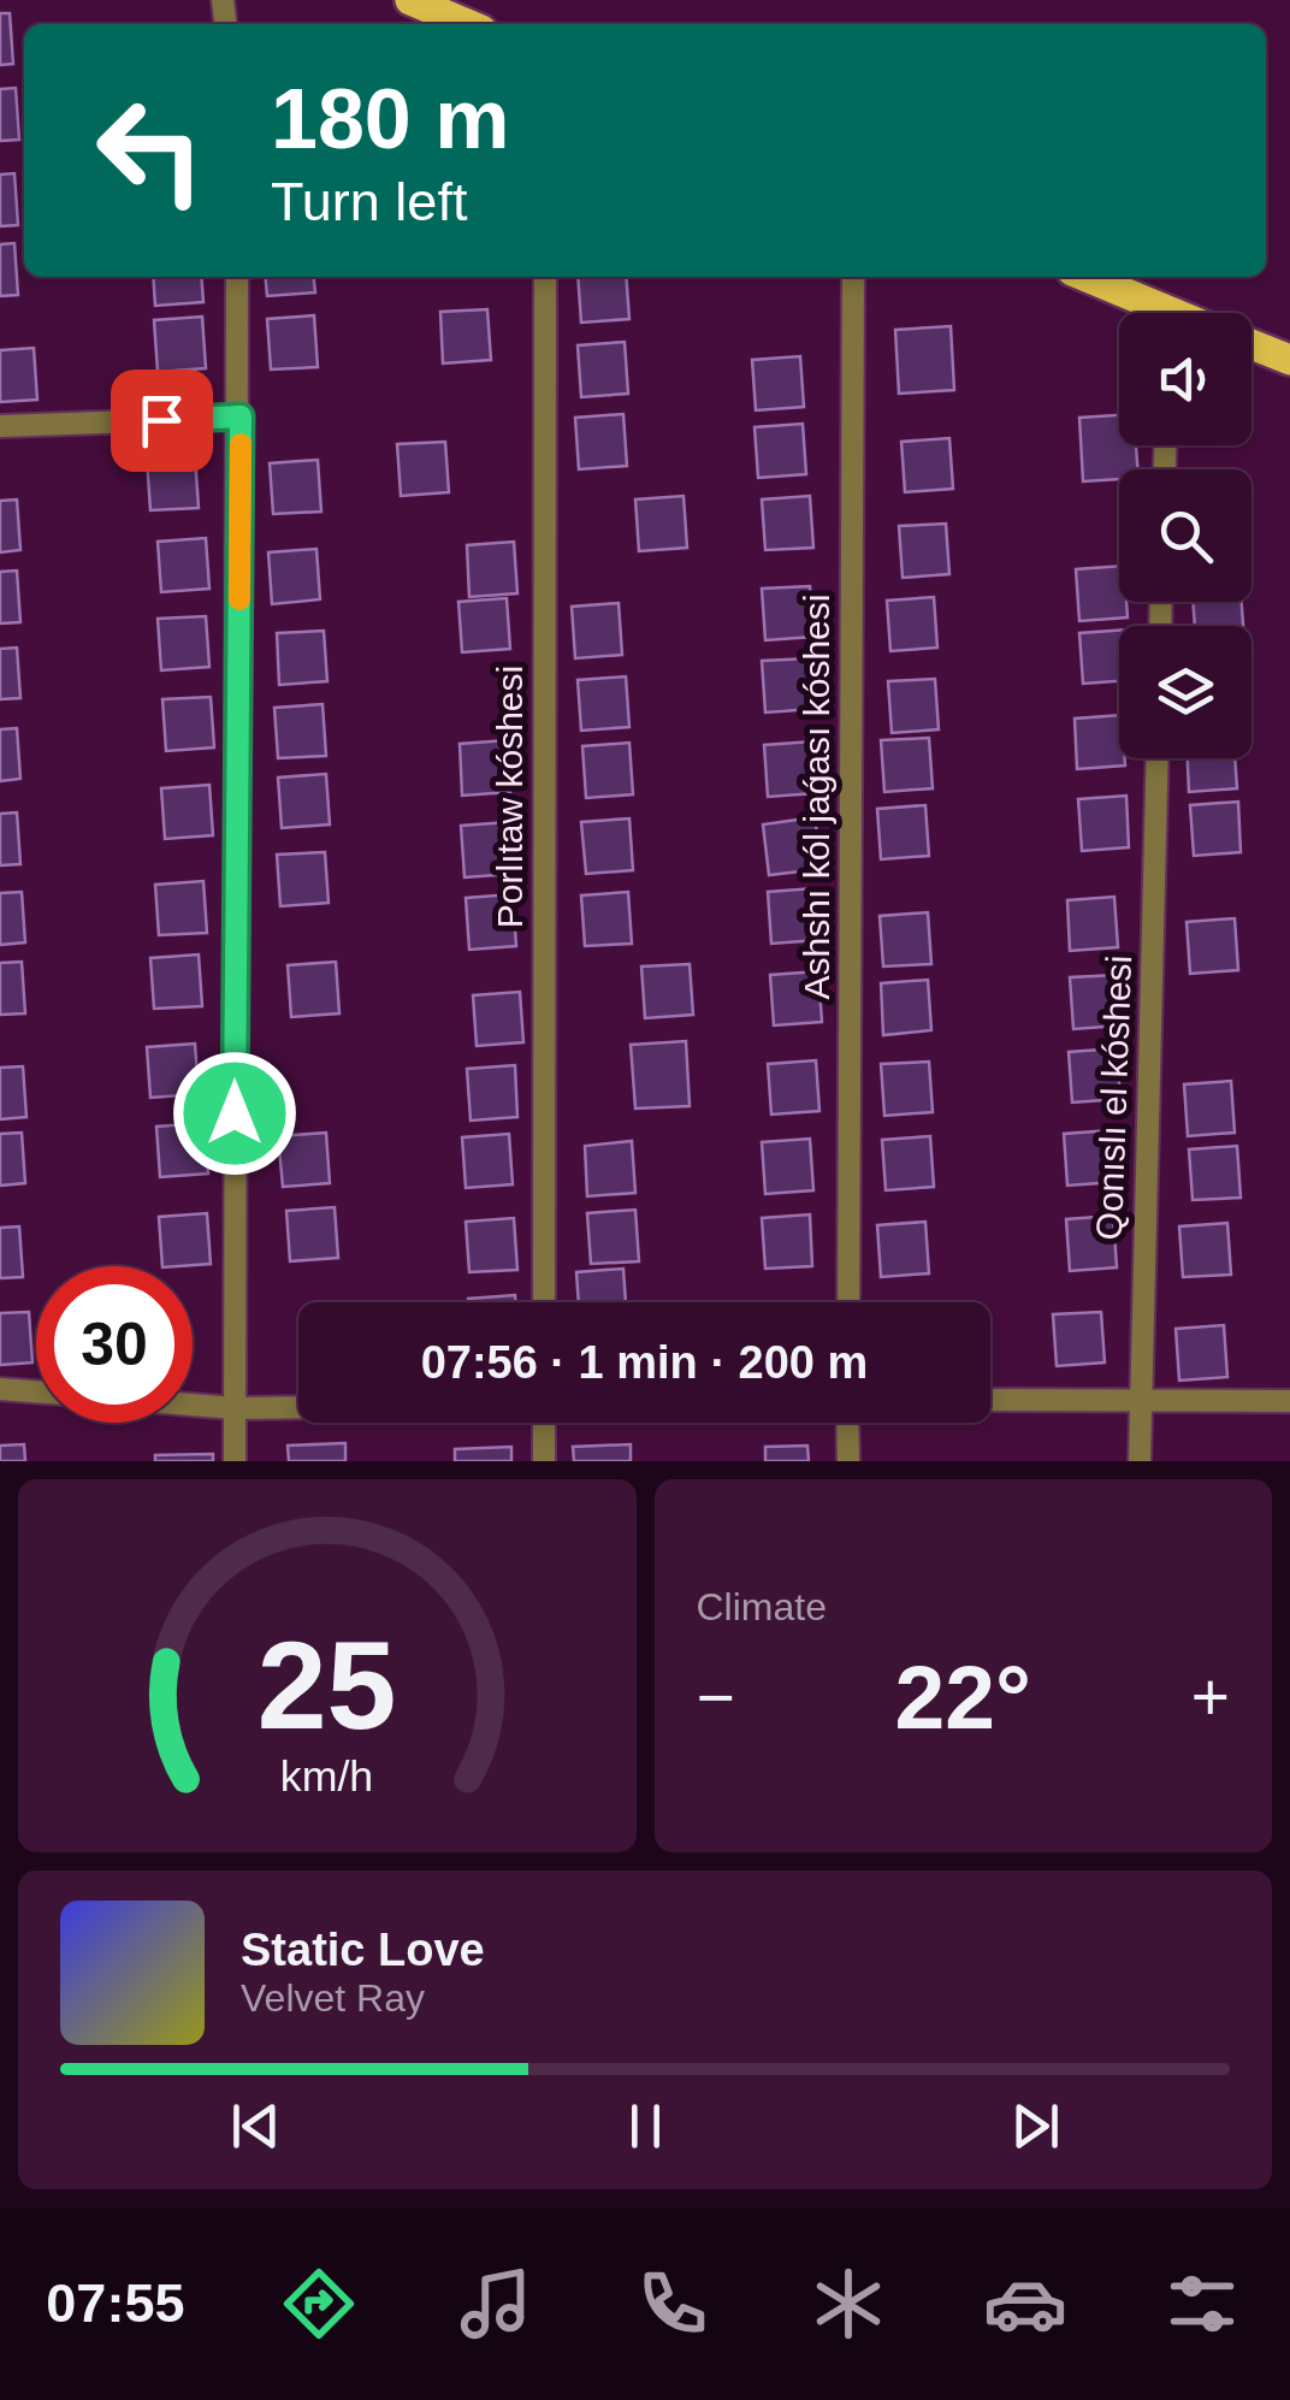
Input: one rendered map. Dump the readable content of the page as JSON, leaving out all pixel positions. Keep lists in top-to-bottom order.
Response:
{
  "streets": {
    "street": ["Porlıtaw kóshesi", "Ashshı kól jaǵası kóshesi", "Qonıslı el kóshesi"]
  },
  "page": {
    "turn": ["180 m", "Turn left"],
    "limit": "30",
    "trip": "07:56 · 1 min · 200 m",
    "tile": "Climate",
    "heat": ["−", "22°", "+"],
    "song": ["Static Love", "Velvet Ray"],
    "tabs": "07:55",
    "gauge": ["25", "km/h"]
  }
}
